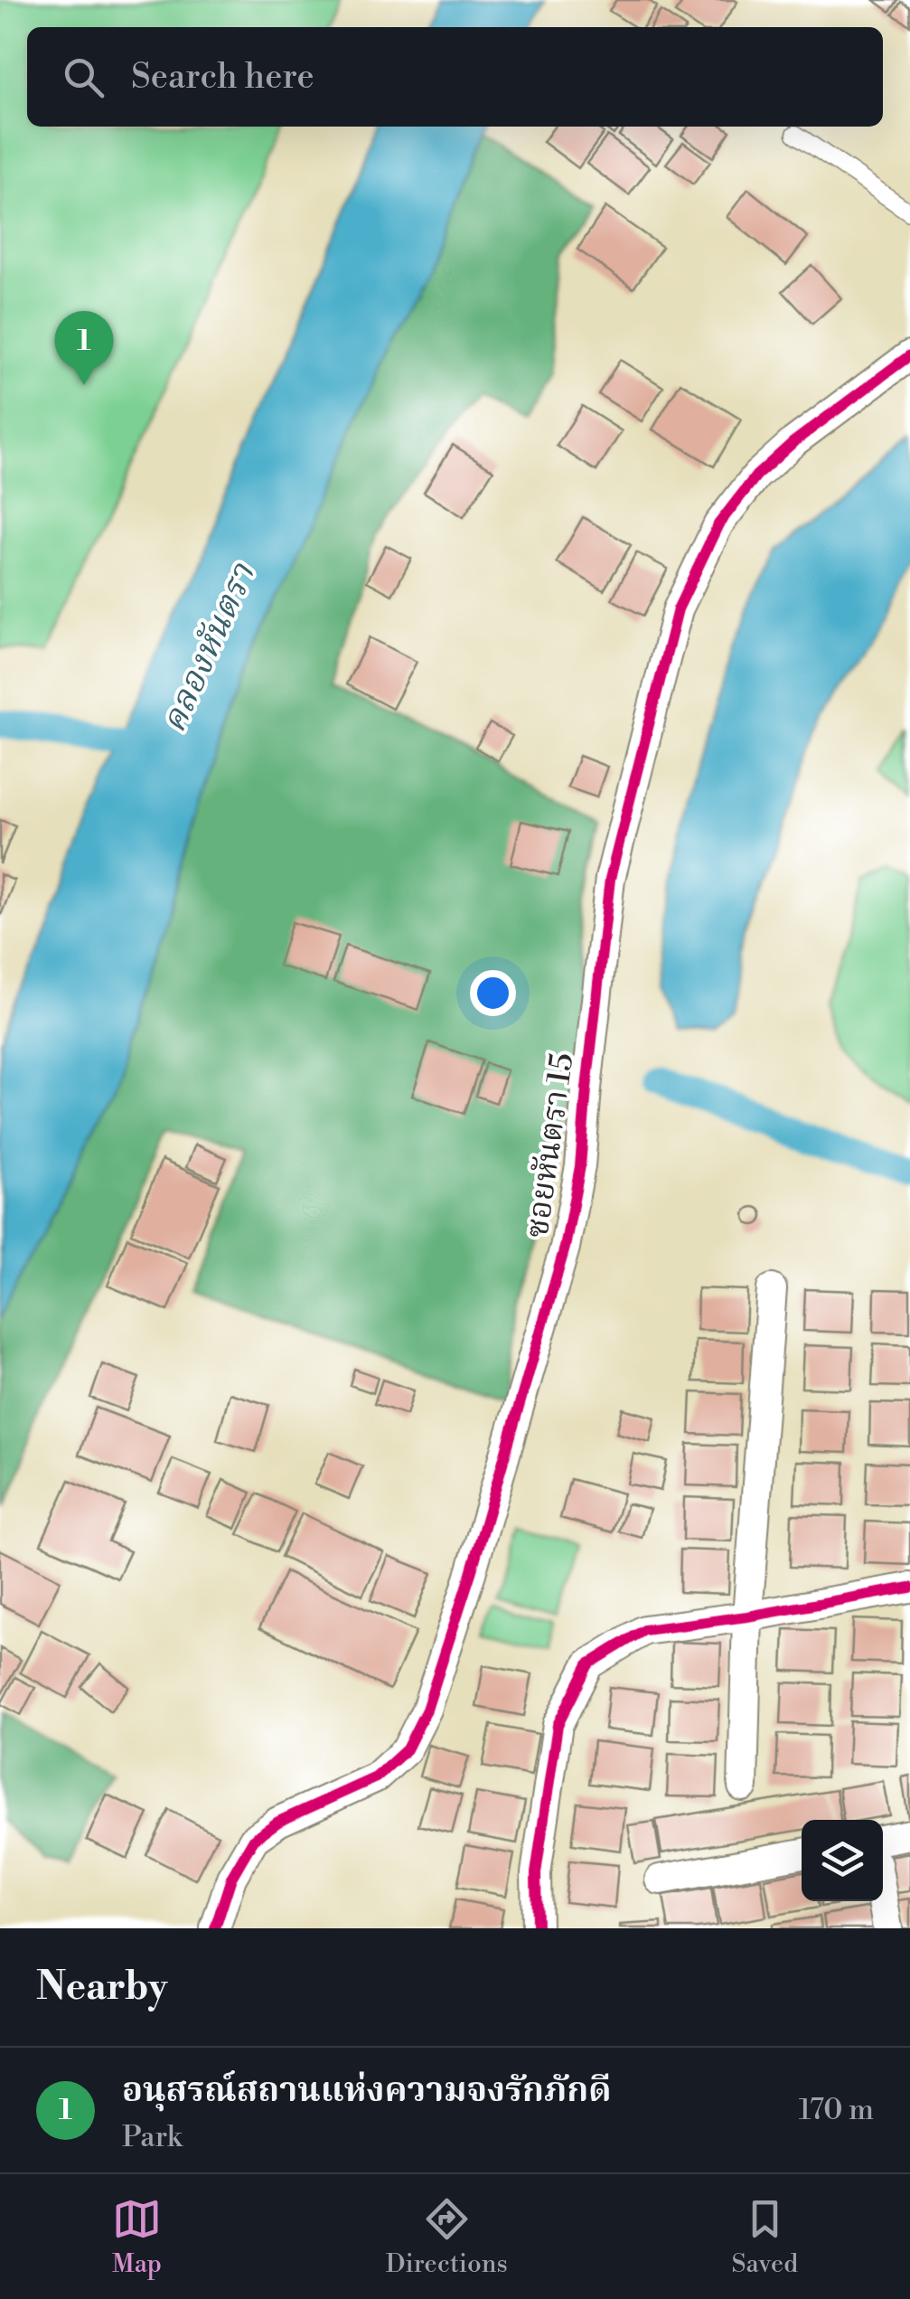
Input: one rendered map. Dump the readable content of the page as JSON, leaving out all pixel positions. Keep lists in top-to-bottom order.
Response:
{
  "streets": {
    "street": ["ซอยหันตรา 15"]
  },
  "water": ["คลองหันตรา"],
  "page": {
    "search": "Search here",
    "pins": "1",
    "heading": "Nearby",
    "list": [
      {
        "mark": "1",
        "name": "อนุสรณ์สถานแห่งความจงรักภักดี",
        "note": "Park",
        "value": "170 m"
      }
    ],
    "nav": ["Map", "Directions", "Saved"]
  }
}
